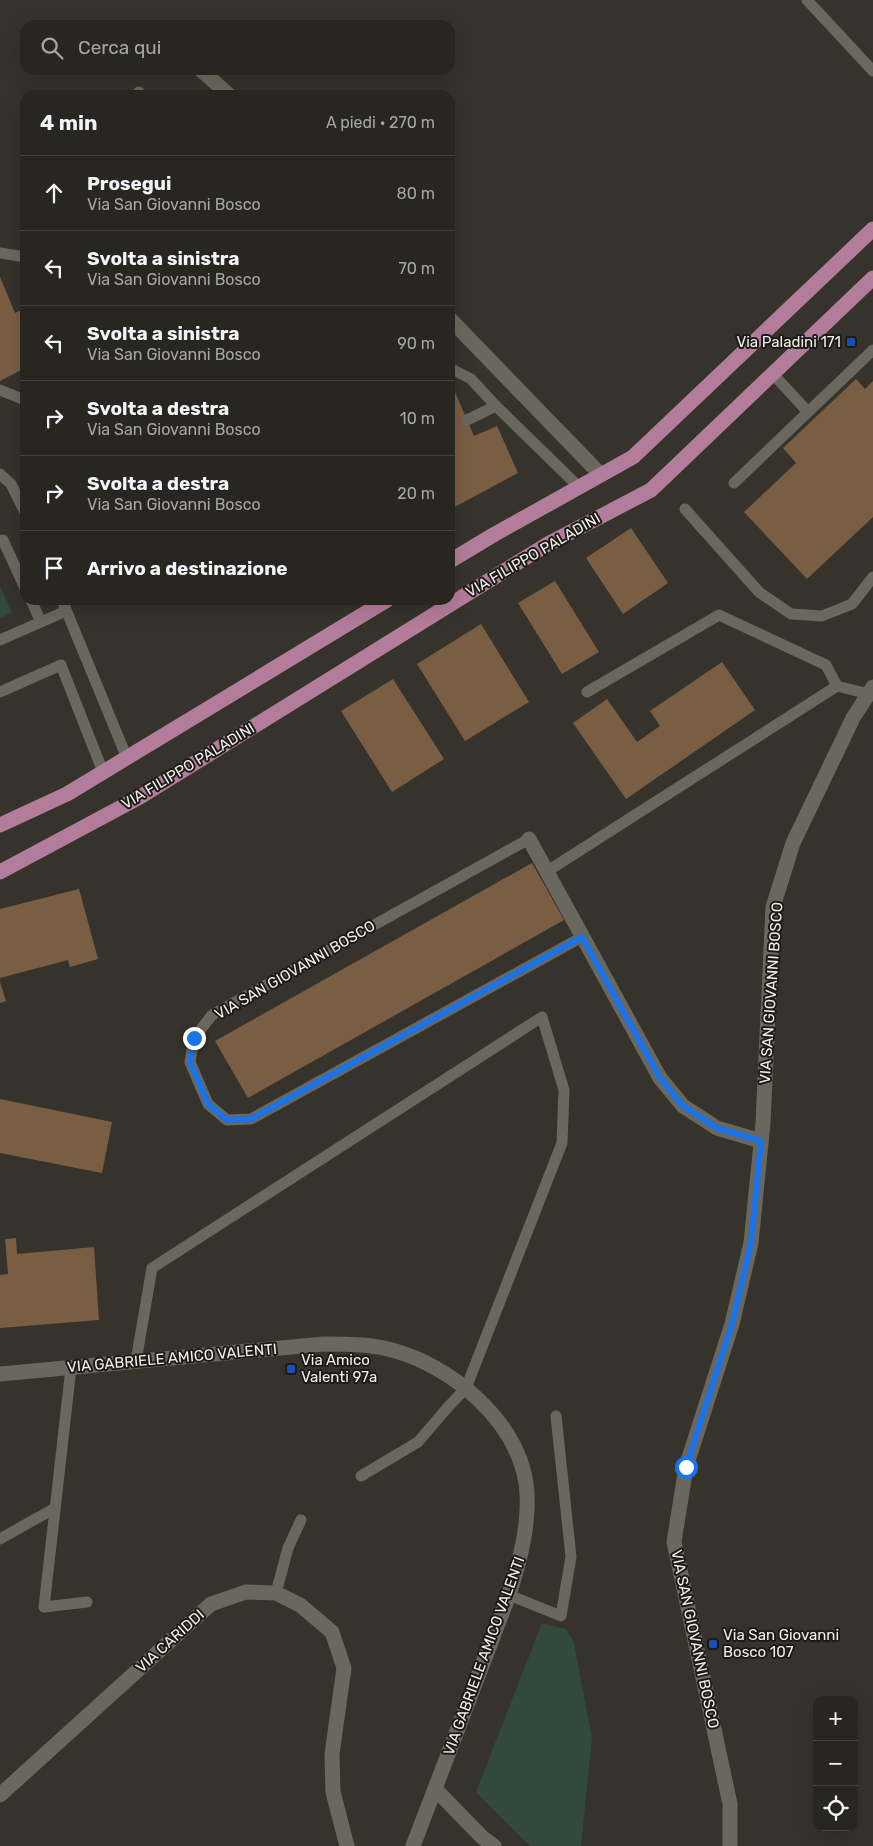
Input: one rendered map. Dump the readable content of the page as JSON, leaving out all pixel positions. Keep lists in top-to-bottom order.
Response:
{
  "streets": {
    "main road": ["VIA FILIPPO PALADINI"],
    "street": ["VIA SAN GIOVANNI BOSCO", "VIA GABRIELE AMICO VALENTI", "VIA CARIDDI"]
  },
  "places": {
    "transit": ["Via Paladini 171", "Via Amico Valenti 97a", "Via San Giovanni Bosco 107"]
  },
  "page": {
    "search": "Cerca qui",
    "heading": ["4 min", "A piedi · 270 m"],
    "list": [
      ["Prosegui", "Via San Giovanni Bosco", "80 m"],
      ["Svolta a sinistra", "Via San Giovanni Bosco", "70 m"],
      ["Svolta a sinistra", "Via San Giovanni Bosco", "90 m"],
      ["Svolta a destra", "Via San Giovanni Bosco", "10 m"],
      ["Svolta a destra", "Via San Giovanni Bosco", "20 m"],
      "Arrivo a destinazione"
    ],
    "map_buttons": ["+", "−"]
  }
}
